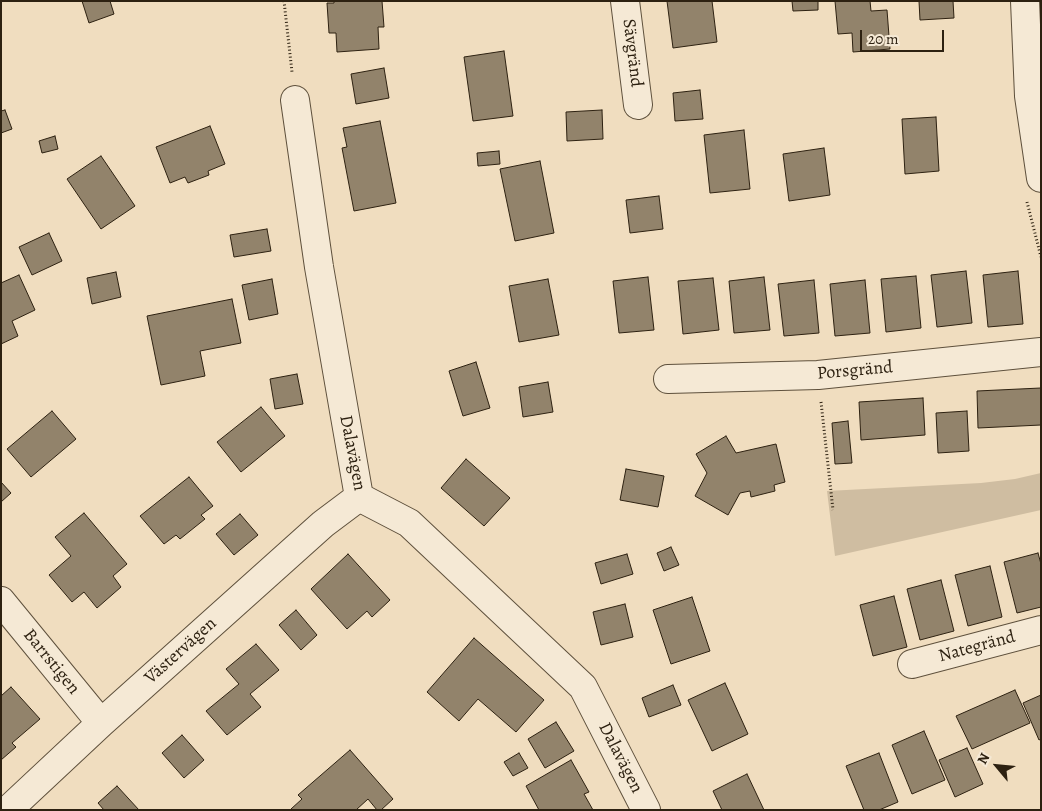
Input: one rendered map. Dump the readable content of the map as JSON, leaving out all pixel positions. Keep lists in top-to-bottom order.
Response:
{
  "streets": {
    "street": [
      "Sävgränd",
      "Porsgränd",
      "Dalavägen",
      "Nategränd",
      "Västervägen",
      "Barrstigen"
    ]
  },
  "crossings": [
    ["Dalavägen", "Västervägen"],
    ["Västervägen", "Barrstigen"]
  ],
  "scale_bar": "20 m",
  "north": "top left"
}
